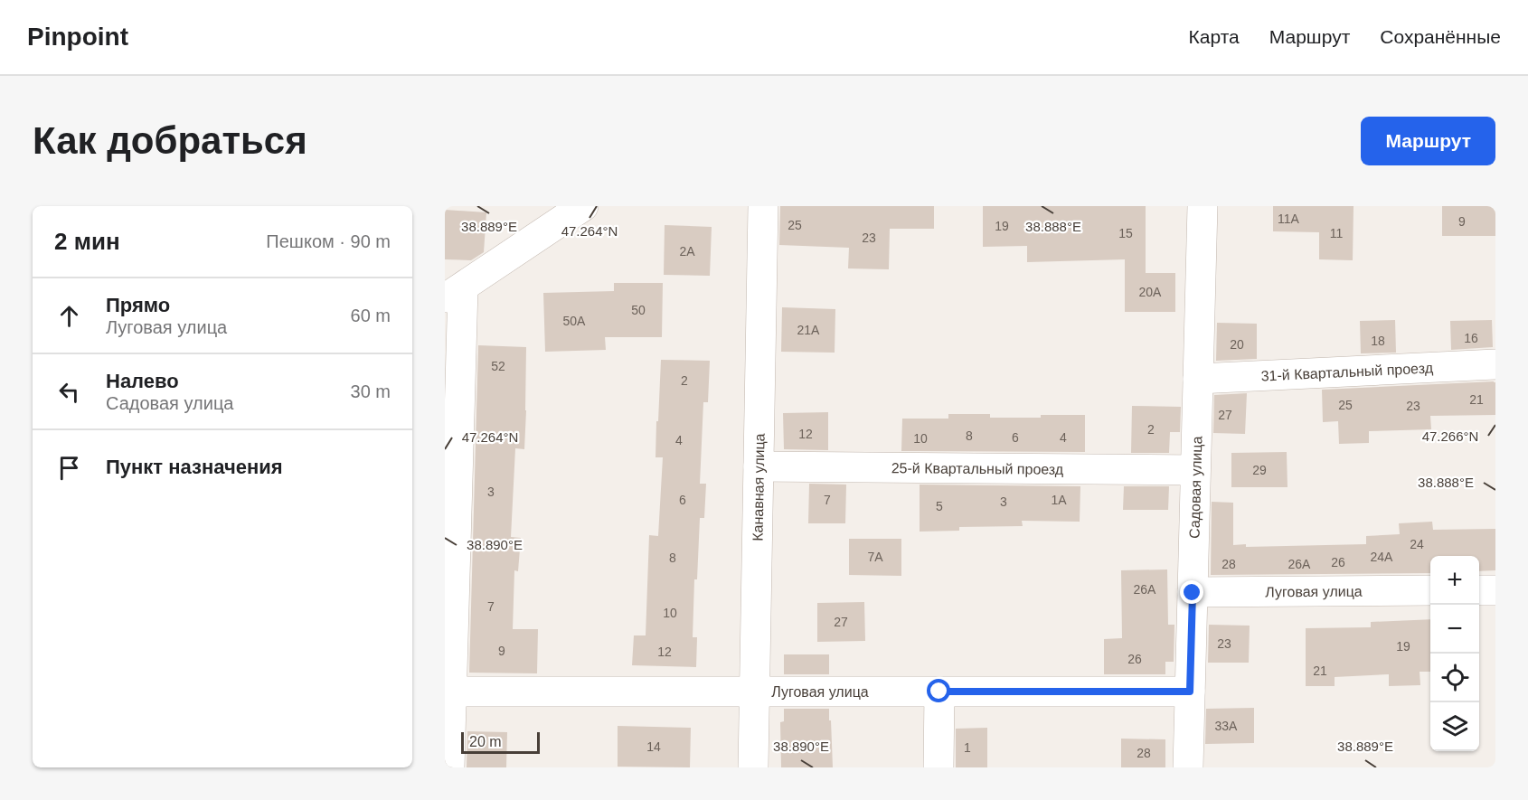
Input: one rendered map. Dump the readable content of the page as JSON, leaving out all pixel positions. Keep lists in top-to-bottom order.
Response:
{
  "streets": {
    "street": [
      "31-й Квартальный проезд",
      "25-й Квартальный проезд",
      "Канавная улица",
      "Садовая улица",
      "Луговая улица"
    ]
  },
  "crossings": [
    ["31-й Квартальный проезд", "Садовая улица"],
    ["25-й Квартальный проезд", "Канавная улица"],
    ["25-й Квартальный проезд", "Садовая улица"],
    ["Канавная улица", "Луговая улица"],
    ["Садовая улица", "Луговая улица"]
  ],
  "house_numbers": [
    "11А",
    "9",
    "25",
    "19",
    "15",
    "11",
    "23",
    "2А",
    "20А",
    "50",
    "50А",
    "21А",
    "16",
    "18",
    "20",
    "52",
    "2",
    "21",
    "25",
    "23",
    "27",
    "2",
    "12",
    "8",
    "6",
    "4",
    "10",
    "4",
    "29",
    "3",
    "6",
    "7",
    "1А",
    "3",
    "5",
    "24",
    "7А",
    "24А",
    "8",
    "26",
    "28",
    "26А",
    "26А",
    "7",
    "10",
    "27",
    "23",
    "19",
    "9",
    "12",
    "26",
    "21",
    "33А",
    "14",
    "1",
    "28"
  ],
  "scale_bar": "20 m",
  "page": {
    "header": "Pinpoint",
    "nav": ["Карта", "Маршрут", "Сохранённые"],
    "buttons": "Маршрут",
    "title": "Как добраться",
    "heading": ["2 мин", "Пешком · 90 m"],
    "list": [
      ["Прямо", "Луговая улица", "60 m"],
      ["Налево", "Садовая улица", "30 m"],
      "Пункт назначения"
    ],
    "map_buttons": ["+", "−"],
    "scale": "20 m"
  },
  "coordinates": [
    "38.889°E",
    "38.888°E",
    "47.264°N",
    "47.266°N",
    "38.890°E"
  ]
}
